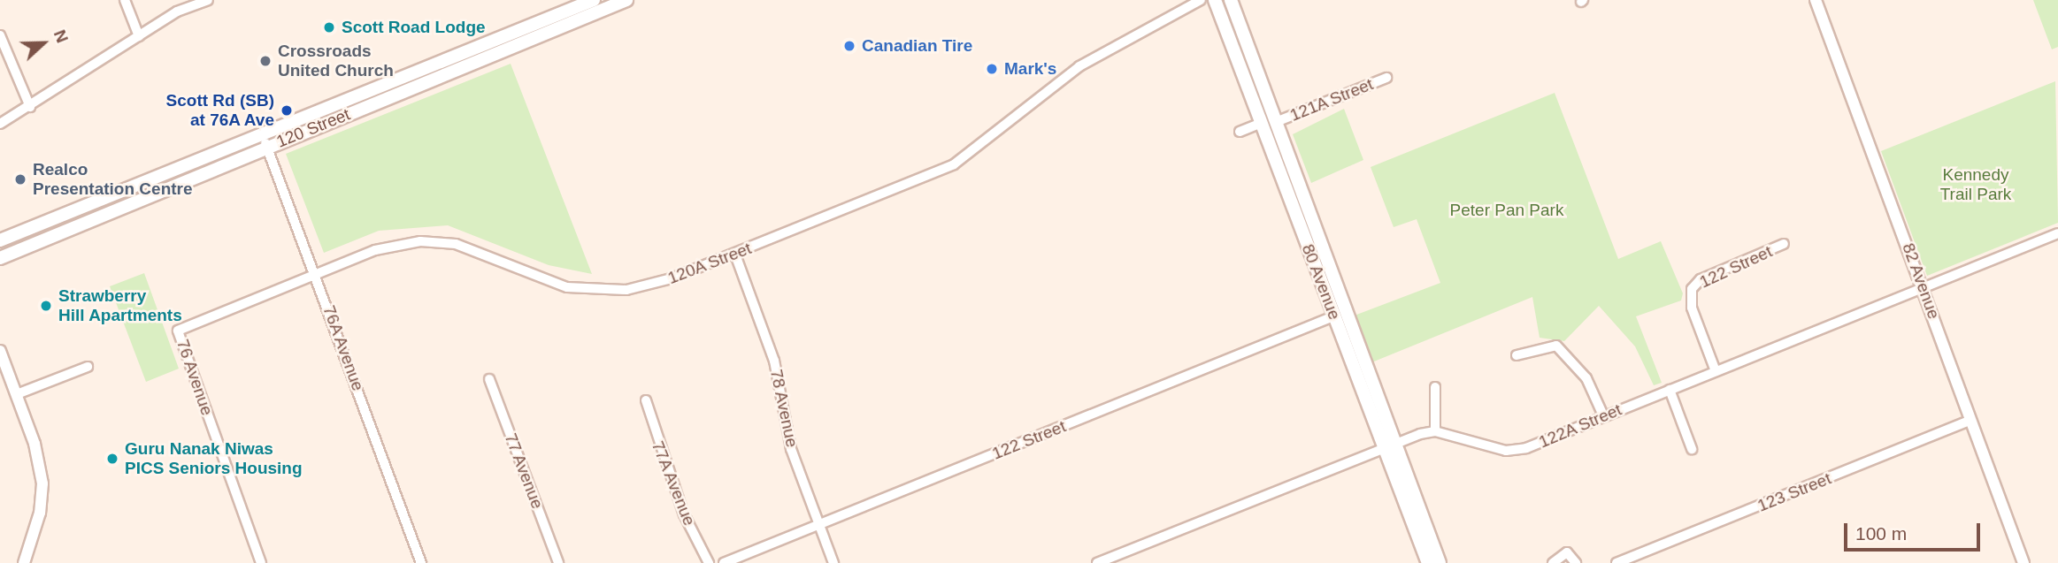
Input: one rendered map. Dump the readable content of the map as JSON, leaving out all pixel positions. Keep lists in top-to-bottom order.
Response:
{
  "streets": {
    "main road": ["120 Street", "80 Avenue"],
    "street": [
      "121A Street",
      "120A Street",
      "122 Street",
      "82 Avenue",
      "76A Avenue",
      "76 Avenue",
      "78 Avenue",
      "122A Street",
      "77 Avenue",
      "77A Avenue",
      "123 Street"
    ]
  },
  "crossings": [
    ["121A Street", "80 Avenue"],
    ["120 Street", "76A Avenue"],
    ["120A Street", "76A Avenue"],
    ["120A Street", "76 Avenue"],
    ["120A Street", "78 Avenue"],
    ["122 Street", "80 Avenue"],
    ["122 Street", "78 Avenue"],
    ["122 Street", "122A Street"],
    ["82 Avenue", "122A Street"],
    ["82 Avenue", "123 Street"]
  ],
  "parks": ["Kennedy Trail Park", "Peter Pan Park"],
  "places": [
    "Scott Road Lodge",
    "Canadian Tire",
    "Crossroads United Church",
    "Mark's",
    "Scott Rd (SB) at 76A Ave",
    "Realco Presentation Centre",
    "Strawberry Hill Apartments",
    "Guru Nanak Niwas PICS Seniors Housing"
  ],
  "scale_bar": "100 m",
  "north": "right"
}
